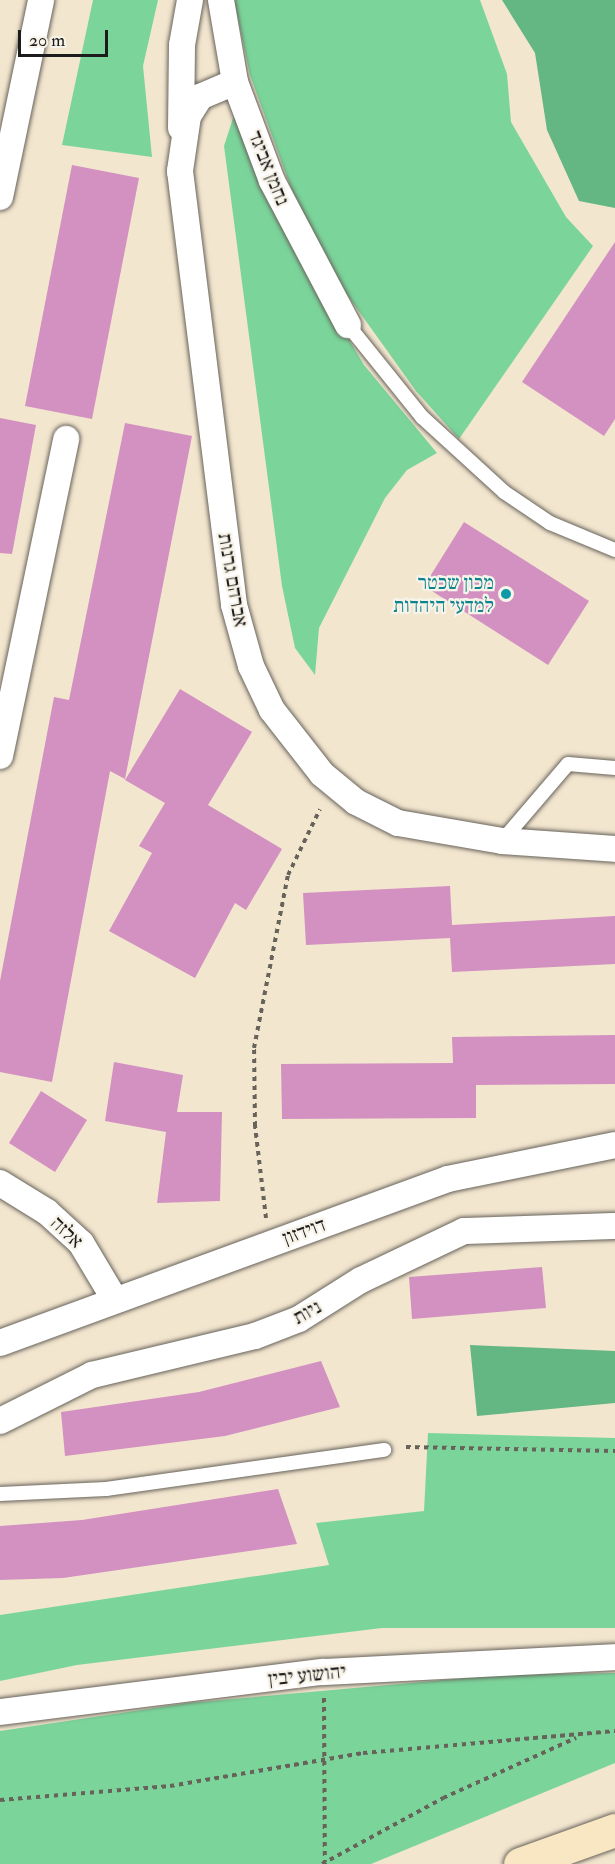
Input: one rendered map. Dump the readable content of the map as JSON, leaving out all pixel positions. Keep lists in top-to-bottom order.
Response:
{
  "streets": {
    "street": [
      "נחמן אביגד",
      "אברהם גרנות",
      "דוידזון",
      "אלזה",
      "ניות",
      "יהושוע יבין"
    ]
  },
  "crossings": [
    ["נחמן אביגד", "אברהם גרנות"],
    ["דוידזון", "אלזה"]
  ],
  "places": ["מכון שכטר למדעי היהדות"],
  "scale_bar": "20 m"
}
